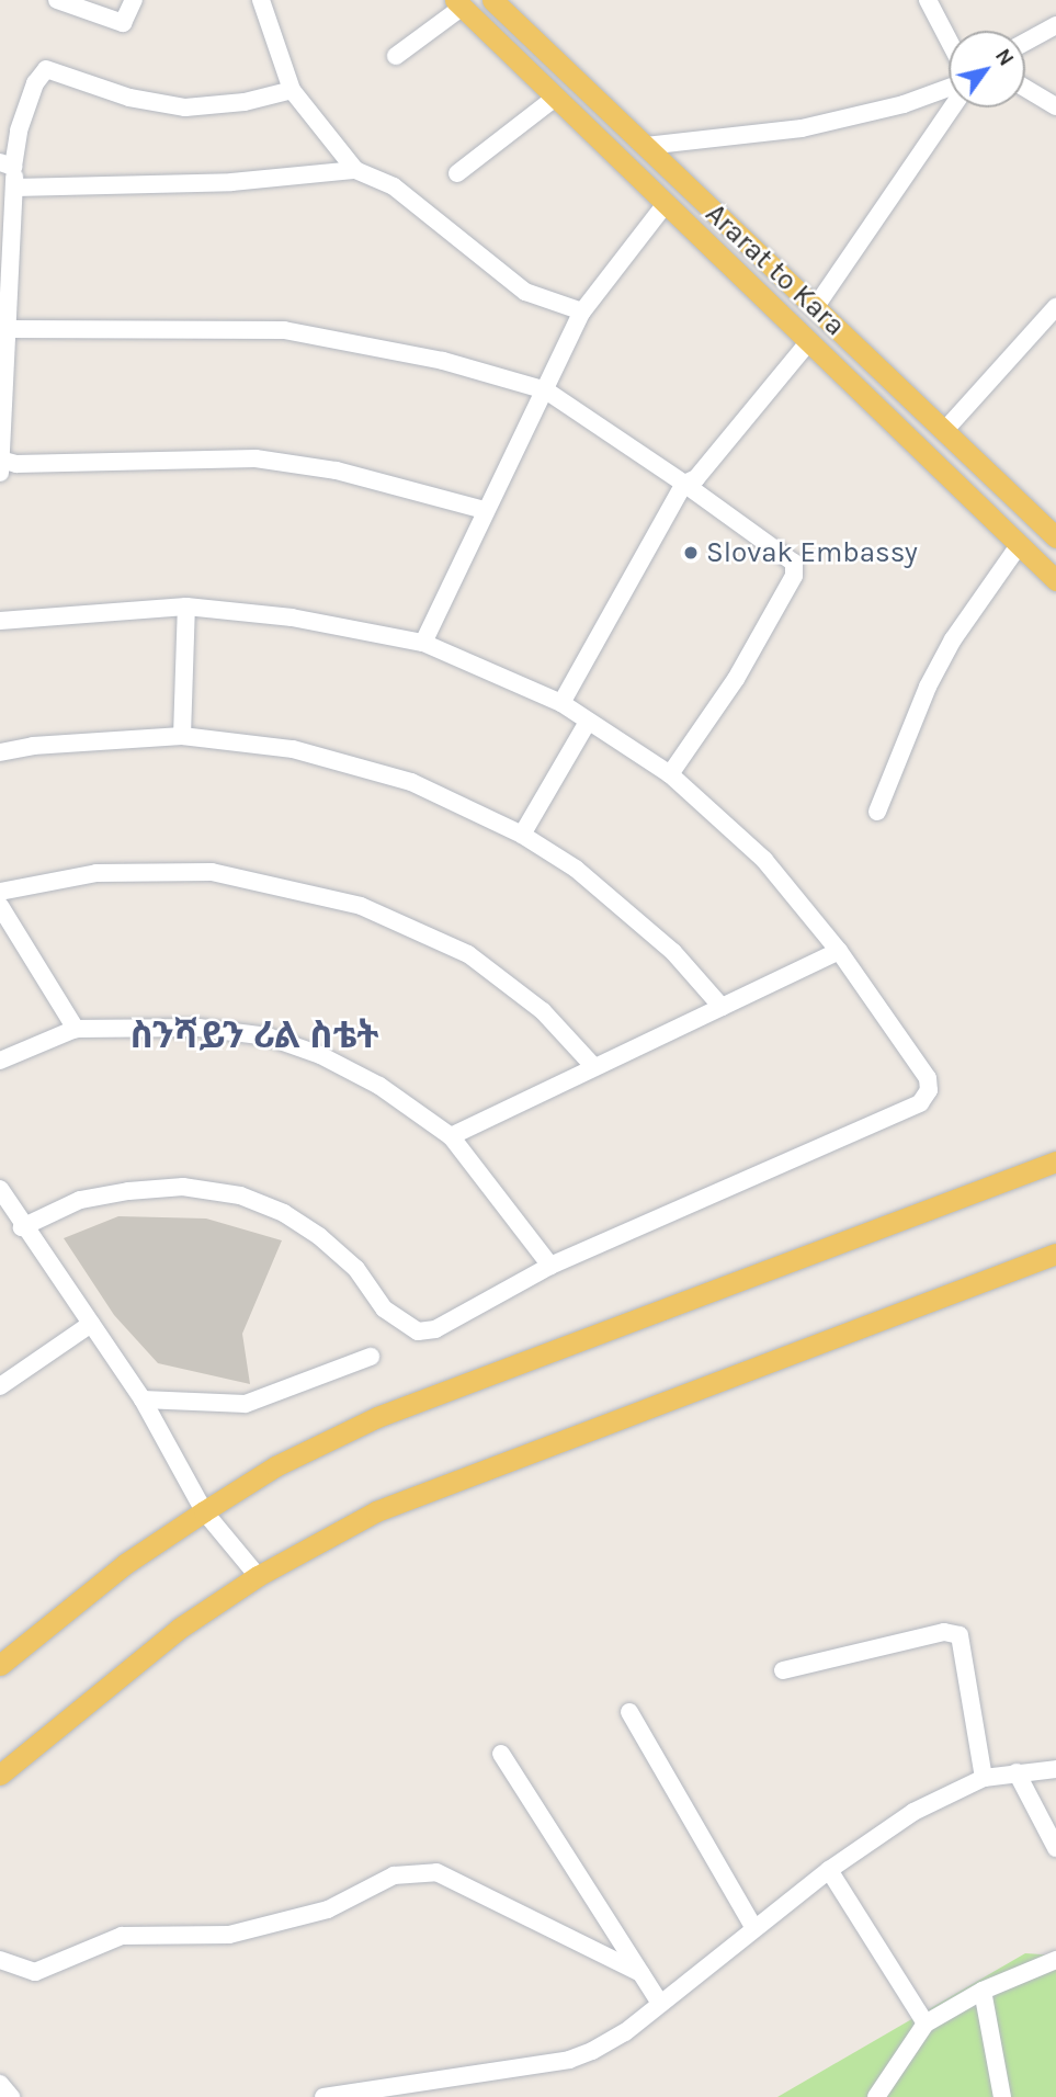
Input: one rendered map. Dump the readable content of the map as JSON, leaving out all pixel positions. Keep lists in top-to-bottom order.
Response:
{
  "streets": {
    "main road": ["Ararat to Kara"]
  },
  "districts": ["ስንሻይን ሪል ስቴት"],
  "places": ["Slovak Embassy"],
  "north": "top right"
}
